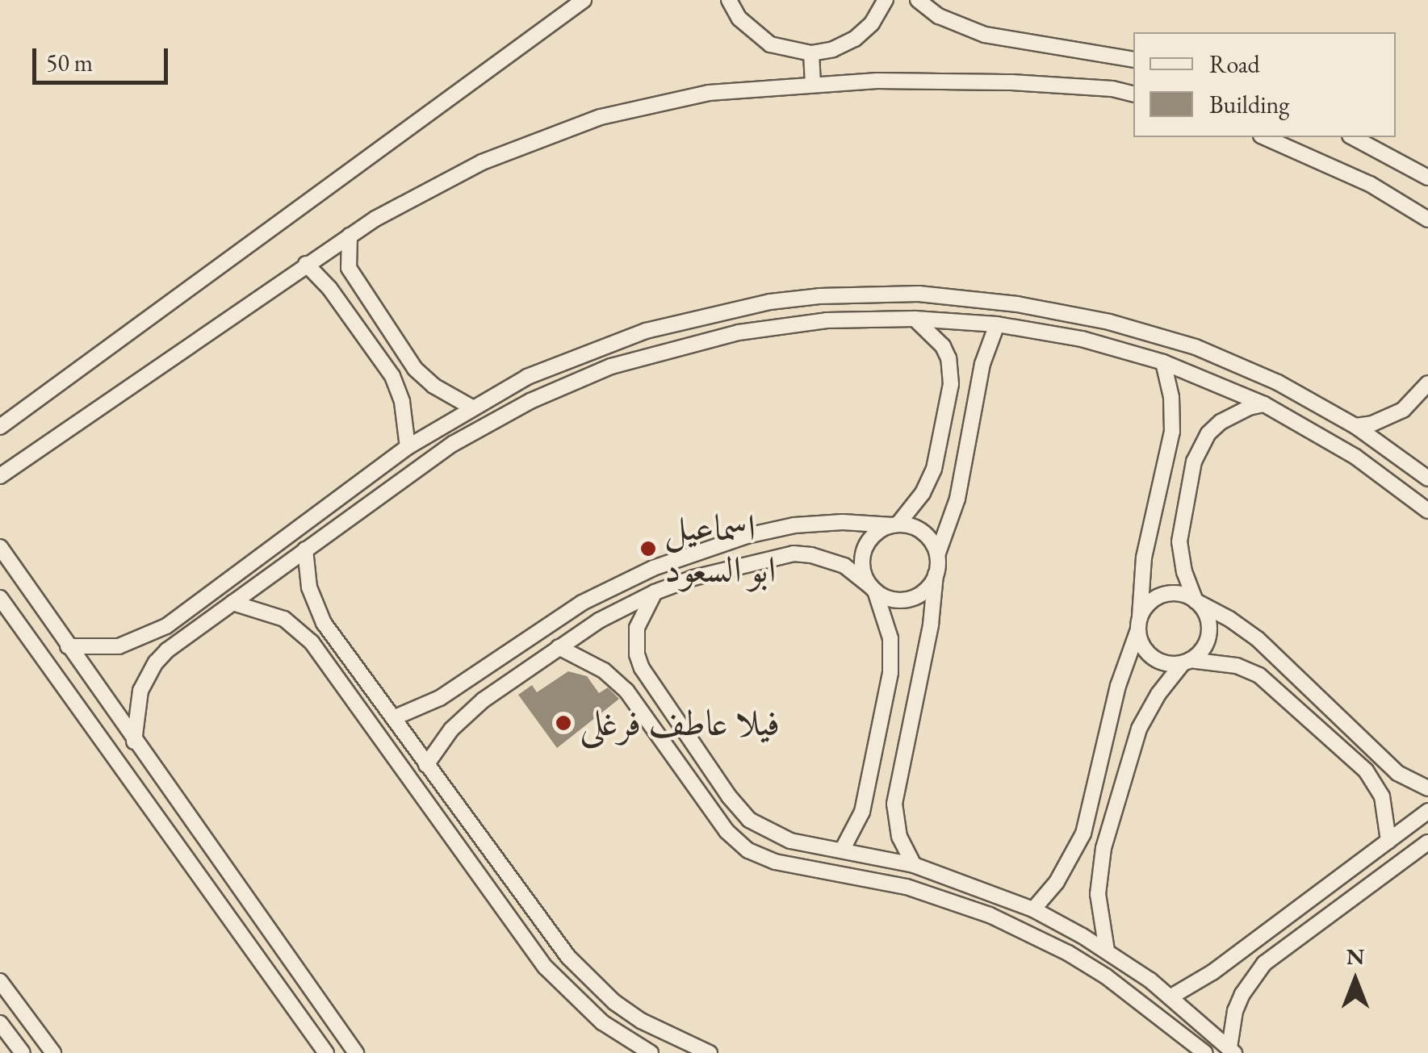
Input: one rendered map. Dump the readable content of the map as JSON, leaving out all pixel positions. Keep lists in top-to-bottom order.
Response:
{
  "places": ["اسماعيل ابو السعود", "فيلا عاطف فرغلى"],
  "legend": ["Road", "Building"],
  "scale_bar": "50 m",
  "north": "top"
}
